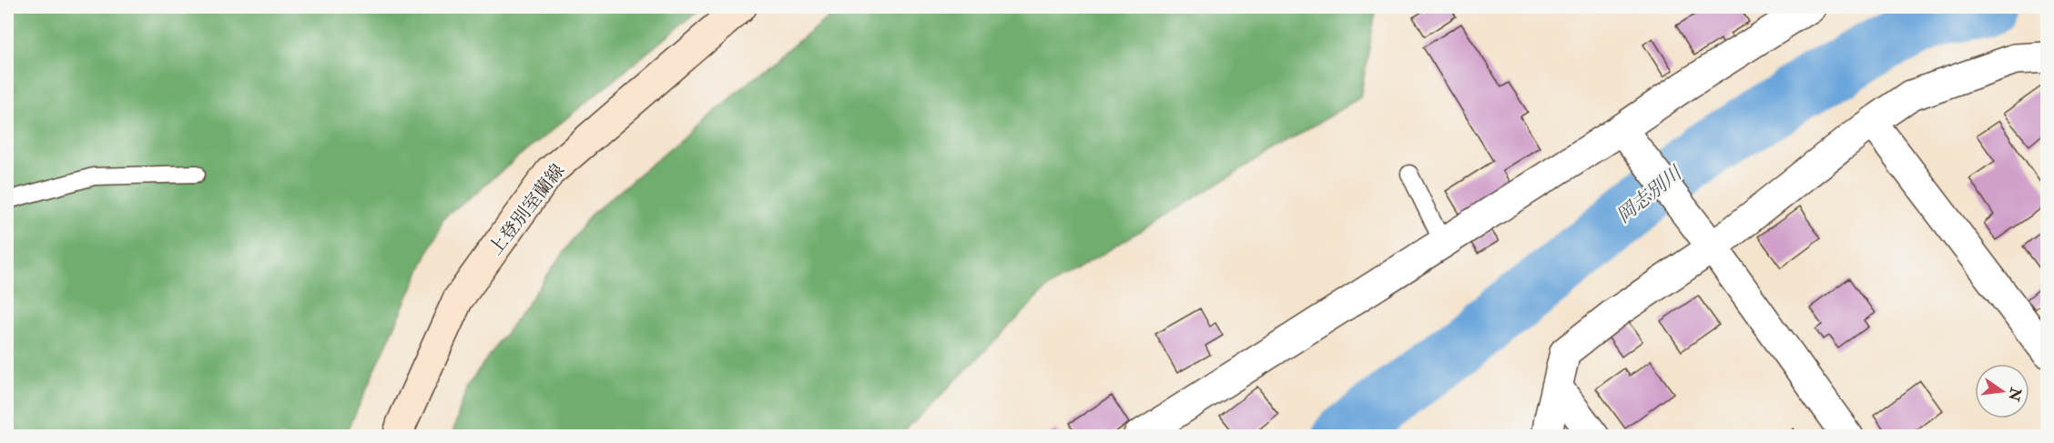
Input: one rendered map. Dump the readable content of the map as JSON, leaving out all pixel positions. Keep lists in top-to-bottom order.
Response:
{
  "streets": {
    "main road": ["上登別室蘭線"]
  },
  "water": ["岡志別川"],
  "north": "right"
}
